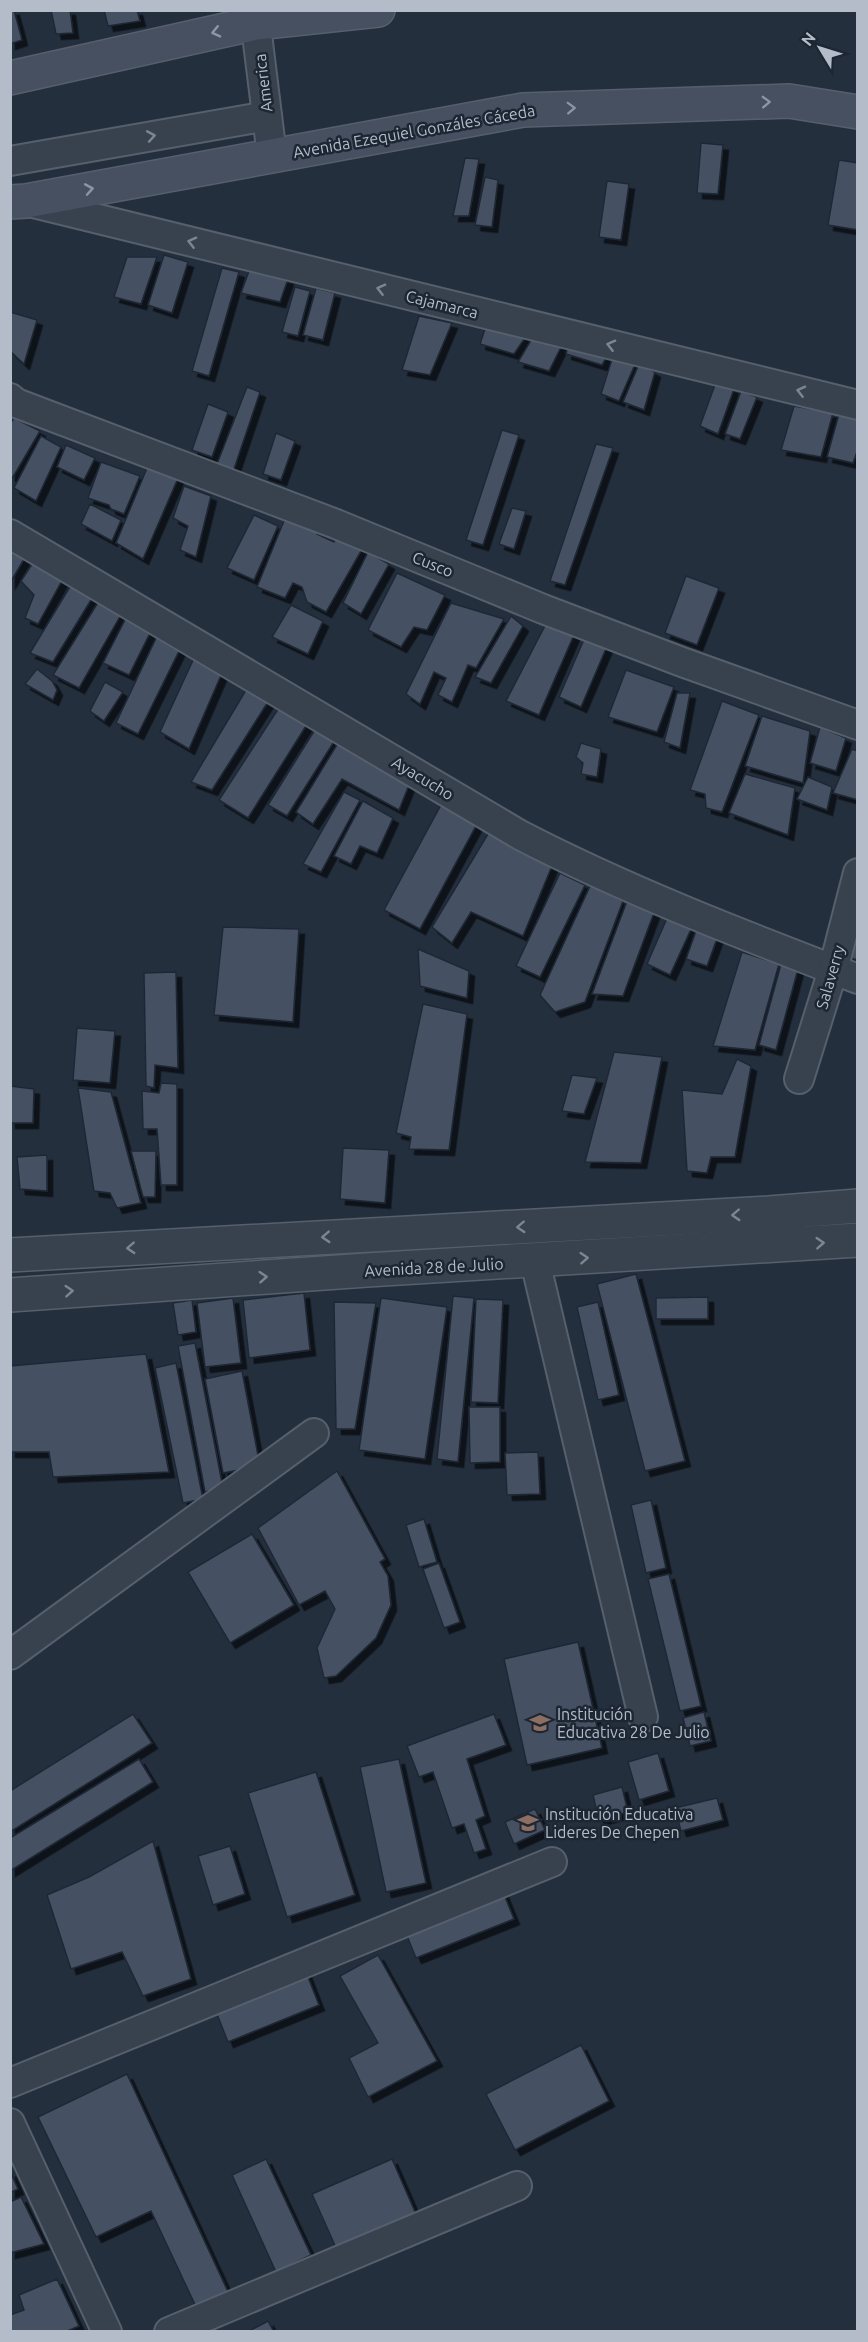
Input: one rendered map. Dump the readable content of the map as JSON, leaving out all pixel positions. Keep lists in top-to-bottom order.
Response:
{
  "streets": {
    "main road": ["Avenida Ezequiel Gonzáles Cáceda"],
    "street": [
      "America",
      "Cajamarca",
      "Cusco",
      "Ayacucho",
      "Salaverry",
      "Avenida 28 de Julio"
    ]
  },
  "crossings": [
    ["America", "Avenida Ezequiel Gonzáles Cáceda"],
    ["Avenida Ezequiel Gonzáles Cáceda", "Cajamarca"],
    ["Ayacucho", "Salaverry"]
  ],
  "one_way": ["Cajamarca"],
  "places": {
    "school or university": ["Institución Educativa 28 De Julio", "Institución Educativa Lideres De Chepen"]
  },
  "north": "top left"
}
